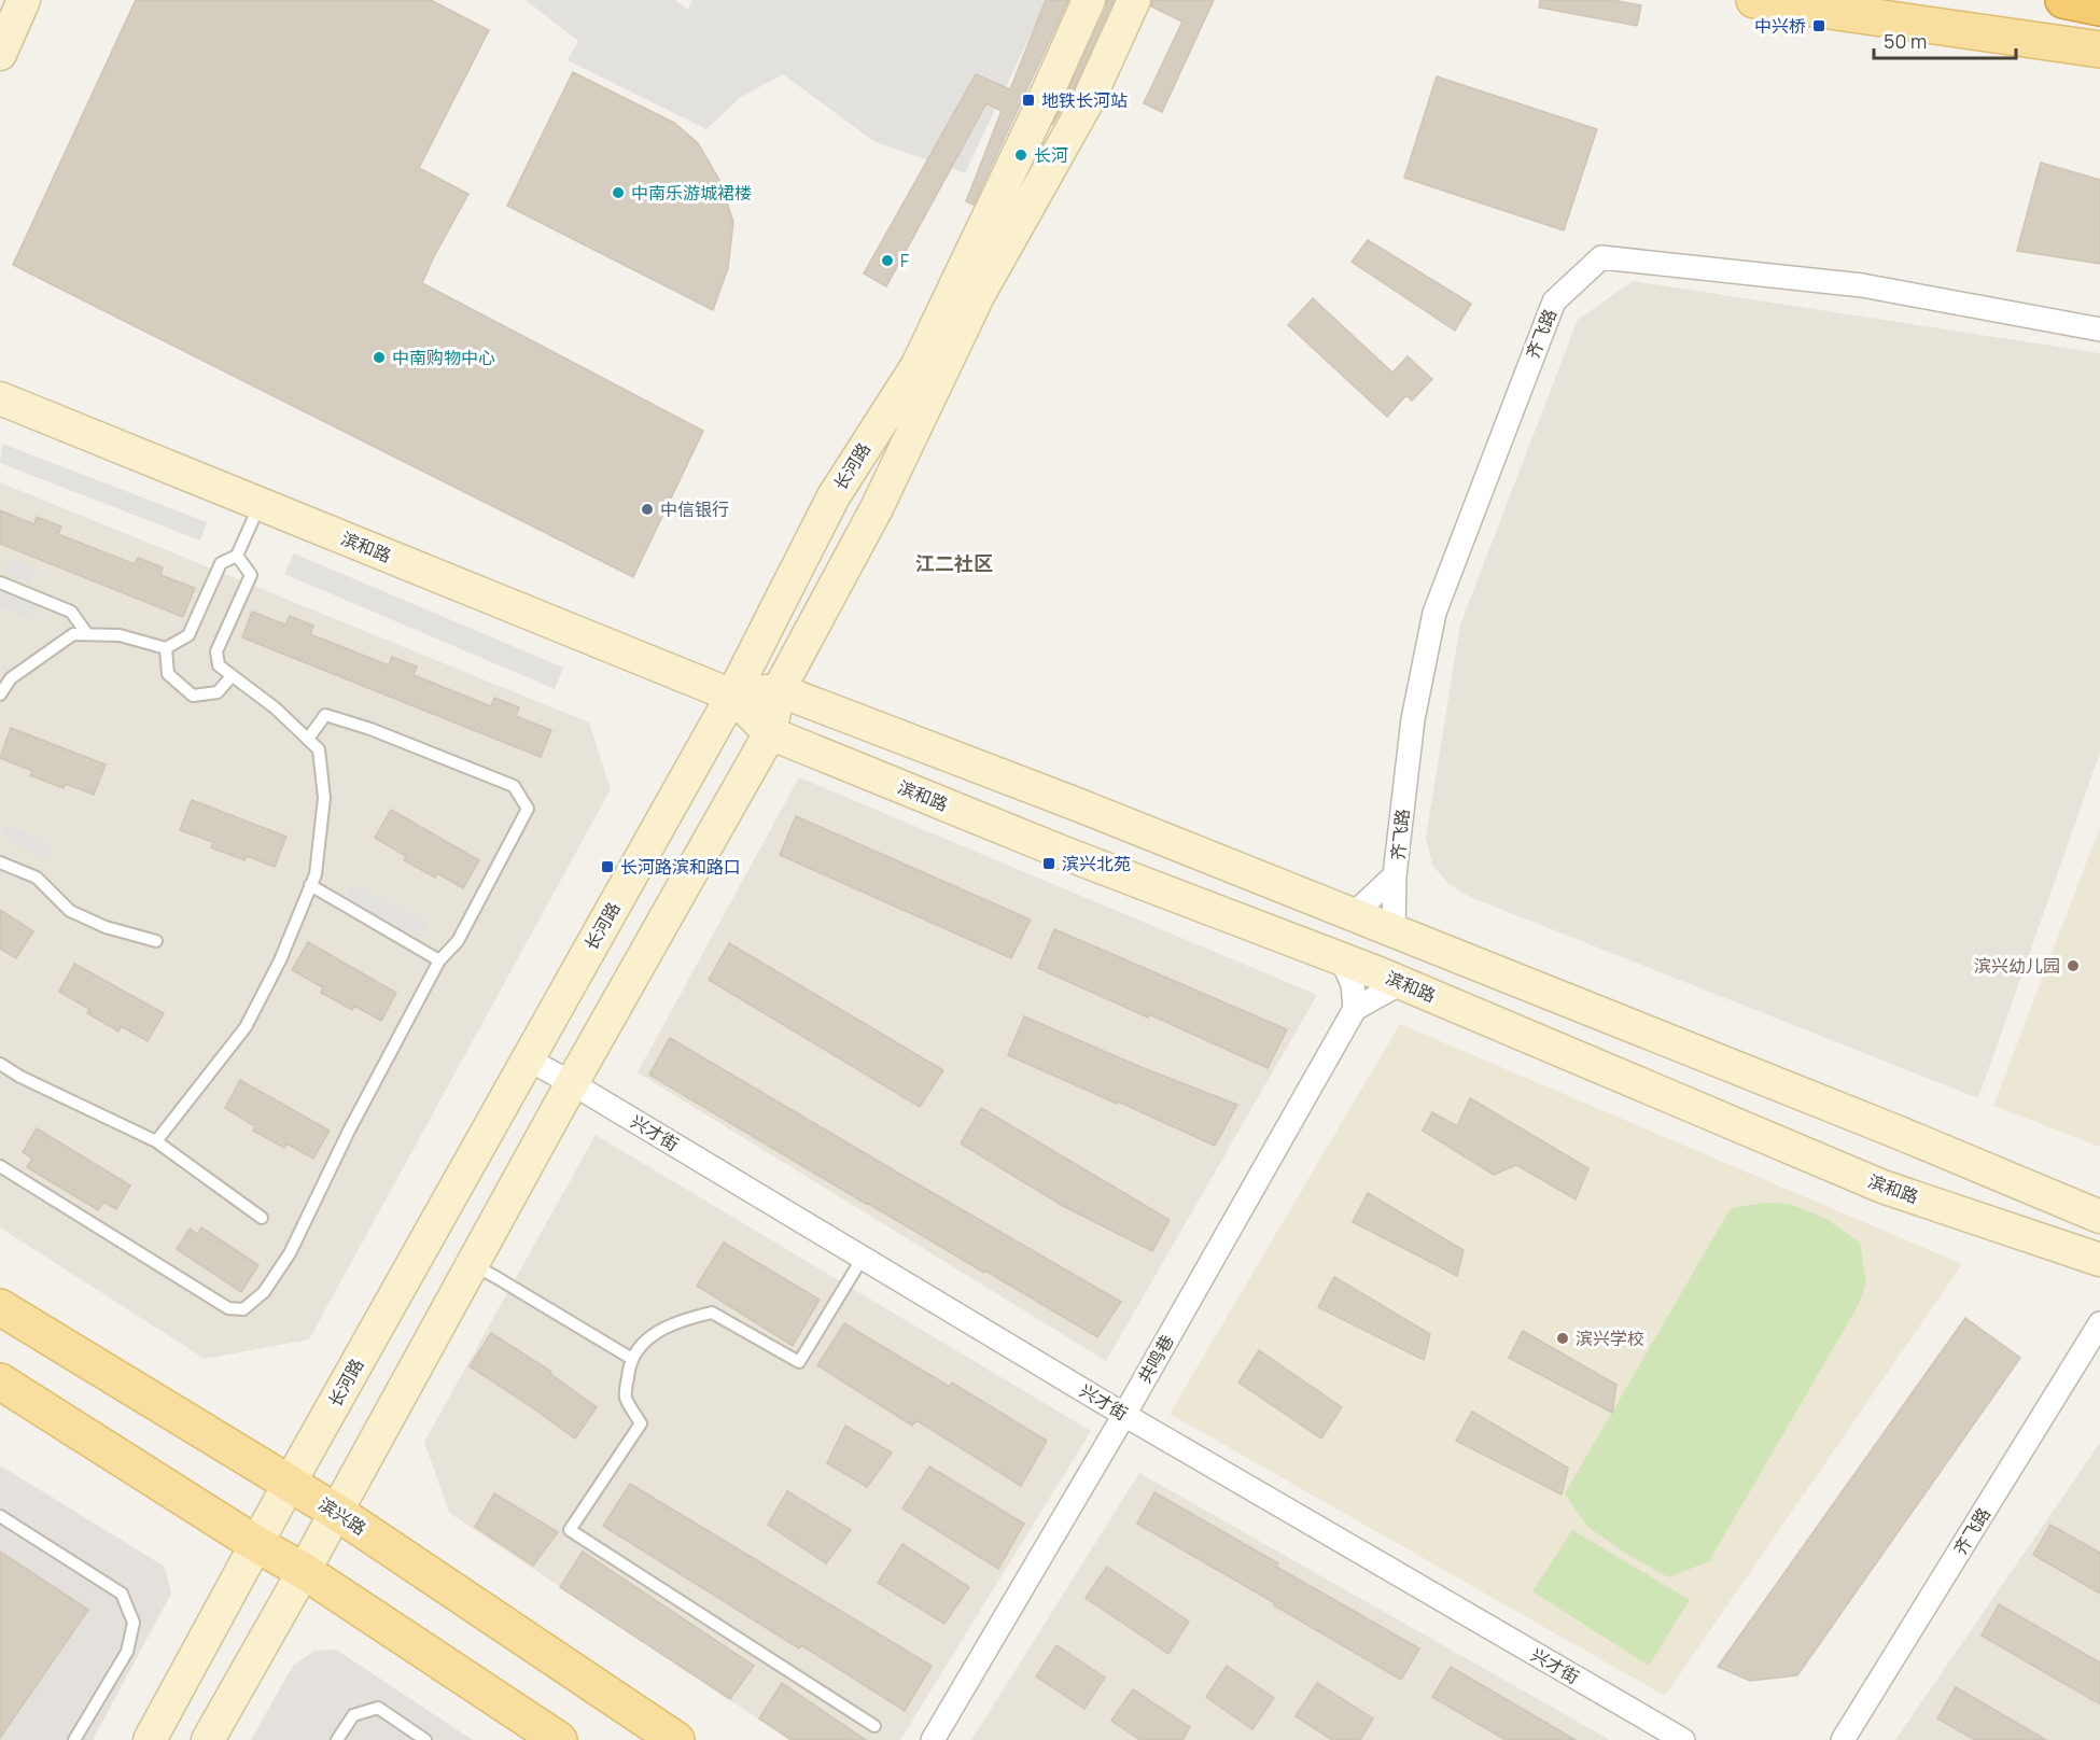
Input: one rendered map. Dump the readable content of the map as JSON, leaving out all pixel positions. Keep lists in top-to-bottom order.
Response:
{
  "streets": {
    "main road": ["长河路", "滨和路", "滨兴路"],
    "street": ["齐飞路", "兴才街", "共鸣巷"]
  },
  "crossings": [
    ["齐飞路", "滨和路"],
    ["长河路", "滨和路"],
    ["长河路", "兴才街"],
    ["长河路", "滨兴路"],
    ["兴才街", "共鸣巷"]
  ],
  "districts": ["江二社区"],
  "places": {
    "transit": [
      "中兴桥",
      "地铁长河站",
      "滨兴北苑",
      "长河路滨和路口"
    ],
    "other": [
      "长河",
      "中南乐游城裙楼",
      "F",
      "中南购物中心",
      "中信银行",
      "滨兴幼儿园",
      "滨兴学校"
    ]
  },
  "scale_bar": "50 m"
}
